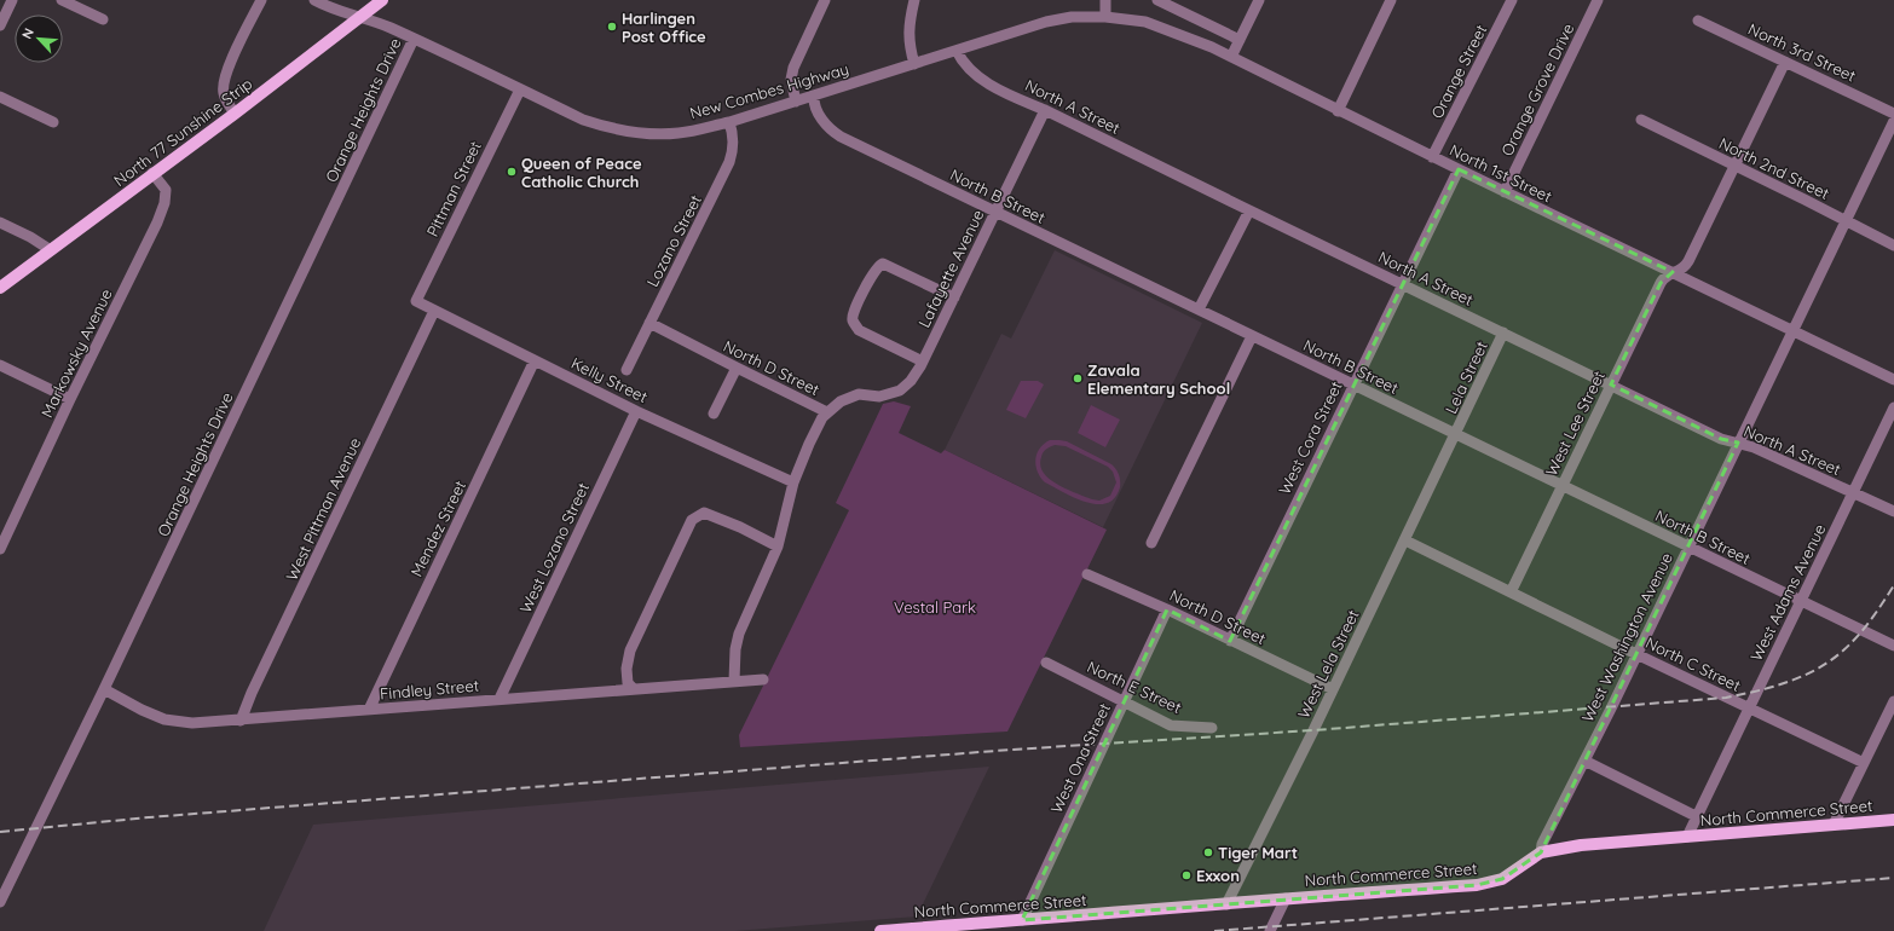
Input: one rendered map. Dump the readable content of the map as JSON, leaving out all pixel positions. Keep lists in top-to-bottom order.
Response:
{
  "streets": {
    "main road": ["North 77 Sunshine Strip", "North Commerce Street"],
    "street": [
      "North 3rd Street",
      "Orange Street",
      "Orange Grove Drive",
      "New Combes Highway",
      "North A Street",
      "Orange Heights Drive",
      "North 2nd Street",
      "North 1st Street",
      "Pittman Street",
      "North B Street",
      "Lozano Street",
      "Lafayette Avenue",
      "Markowsky Avenue",
      "North D Street",
      "Lela Street",
      "Kelly Street",
      "West Lee Street",
      "West Cora Street",
      "West Pittman Avenue",
      "Mendez Street",
      "West Lozano Street",
      "West Adams Avenue",
      "West Washington Avenue",
      "West Lela Street",
      "North C Street",
      "North E Street",
      "Findley Street",
      "West Ona Street"
    ]
  },
  "crossings": [
    ["North 3rd Street", "West Lee Street"],
    ["Orange Street", "North 1st Street"],
    ["Orange Grove Drive", "North 1st Street"],
    ["New Combes Highway", "North A Street"],
    ["New Combes Highway", "Orange Heights Drive"],
    ["New Combes Highway", "North 77 Sunshine Strip"],
    ["New Combes Highway", "North 1st Street"],
    ["New Combes Highway", "Pittman Street"],
    ["New Combes Highway", "North B Street"],
    ["New Combes Highway", "Lozano Street"],
    ["North A Street", "Lafayette Avenue"],
    ["North A Street", "Lela Street"],
    ["North A Street", "West Lee Street"],
    ["North A Street", "West Cora Street"],
    ["North A Street", "West Adams Avenue"],
    ["North A Street", "West Washington Avenue"],
    ["Orange Heights Drive", "Findley Street"],
    ["North 77 Sunshine Strip", "Markowsky Avenue"],
    ["North 2nd Street", "West Lee Street"],
    ["North 2nd Street", "West Washington Avenue"],
    ["North 1st Street", "West Lee Street"],
    ["North 1st Street", "West Cora Street"],
    ["North 1st Street", "West Washington Avenue"],
    ["Pittman Street", "Kelly Street"],
    ["North B Street", "Lafayette Avenue"],
    ["North B Street", "Lela Street"],
    ["North B Street", "West Lee Street"],
    ["North B Street", "West Cora Street"],
    ["North B Street", "West Adams Avenue"],
    ["North B Street", "West Washington Avenue"],
    ["North B Street", "West Lela Street"],
    ["Lozano Street", "North D Street"],
    ["Lafayette Avenue", "North D Street"],
    ["North D Street", "West Cora Street"],
    ["North D Street", "West Lela Street"],
    ["North D Street", "West Ona Street"],
    ["Lela Street", "West Lela Street"],
    ["Kelly Street", "West Pittman Avenue"],
    ["Kelly Street", "Mendez Street"],
    ["Kelly Street", "West Lozano Street"],
    ["West Lee Street", "North C Street"],
    ["West Pittman Avenue", "Findley Street"],
    ["Mendez Street", "Findley Street"],
    ["West Lozano Street", "Findley Street"],
    ["West Adams Avenue", "North C Street"],
    ["West Adams Avenue", "North Commerce Street"],
    ["West Washington Avenue", "North C Street"],
    ["West Washington Avenue", "North Commerce Street"],
    ["West Lela Street", "North C Street"],
    ["West Lela Street", "North Commerce Street"],
    ["North E Street", "West Ona Street"],
    ["West Ona Street", "North Commerce Street"]
  ],
  "parks": ["Vestal Park"],
  "places": [
    "Harlingen Post Office",
    "Queen of Peace Catholic Church",
    "Zavala Elementary School",
    "Tiger Mart",
    "Exxon"
  ],
  "north": "top left"
}
